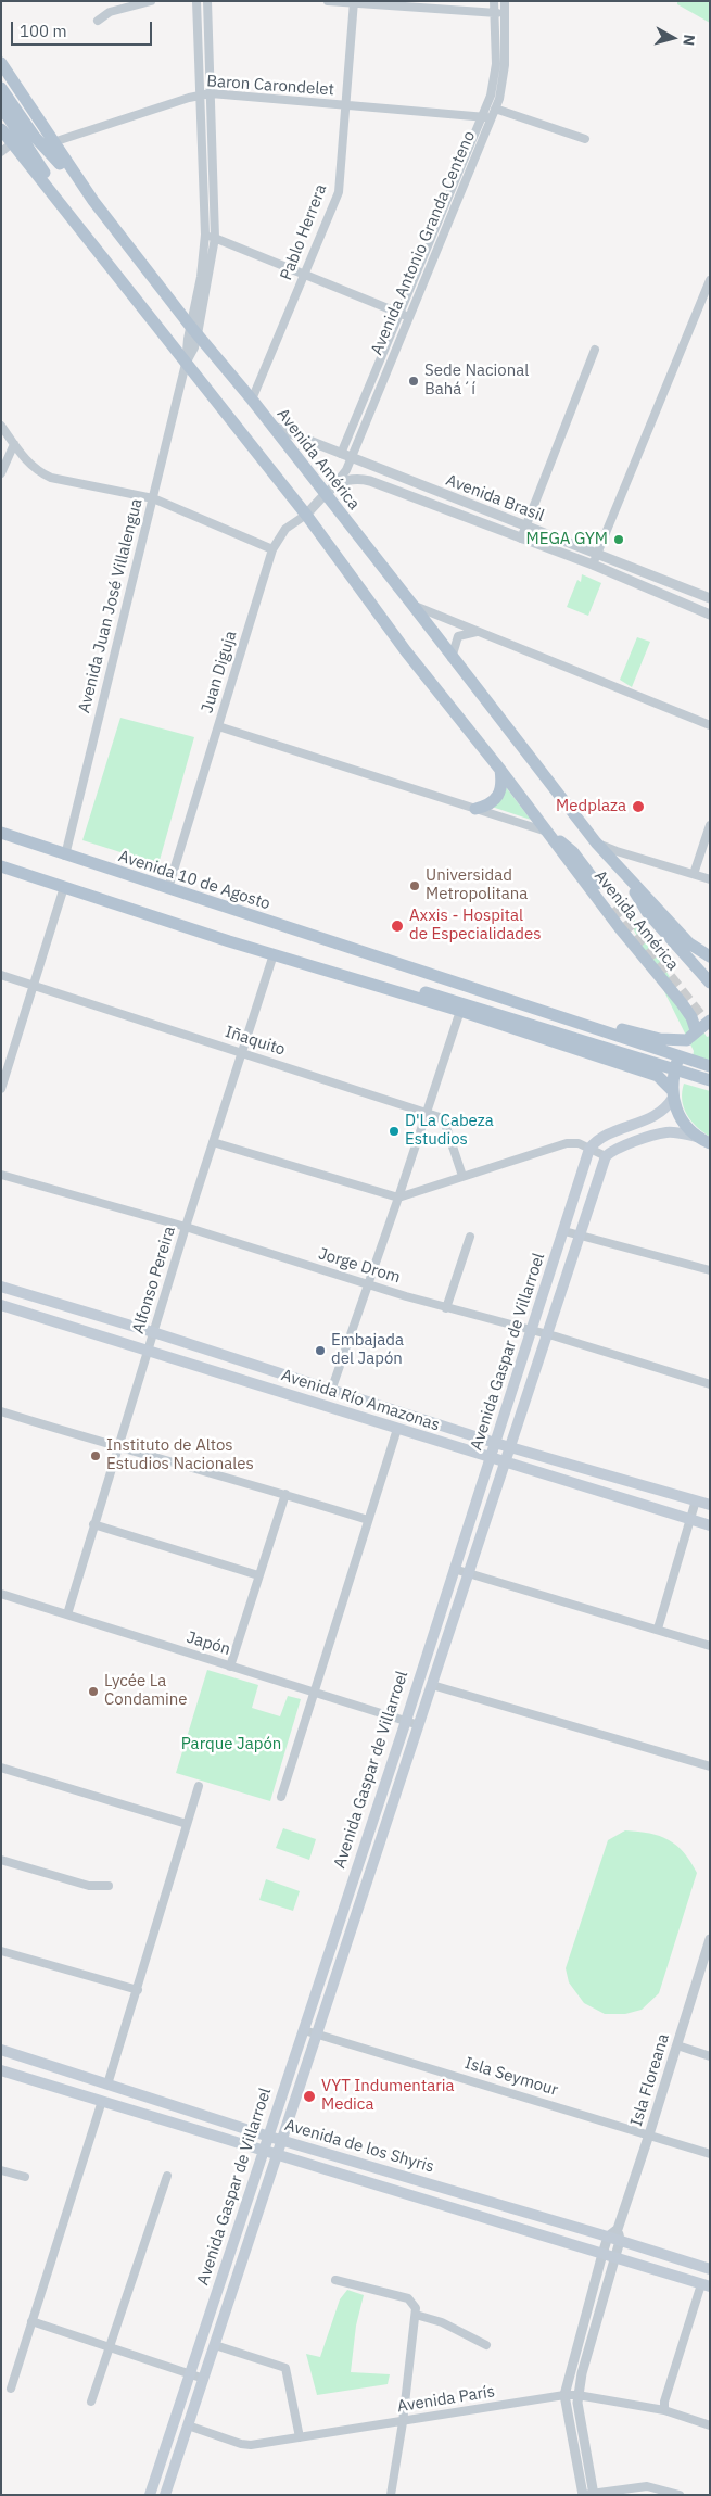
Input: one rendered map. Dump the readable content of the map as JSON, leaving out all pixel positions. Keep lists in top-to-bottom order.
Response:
{
  "streets": {
    "main road": [
      "Avenida América",
      "Avenida 10 de Agosto",
      "Avenida Gaspar de Villarroel",
      "Avenida Río Amazonas",
      "Avenida de los Shyris"
    ],
    "street": [
      "Baron Carondelet",
      "Pablo Herrera",
      "Avenida Antonio Granda Centeno",
      "Avenida Brasil",
      "Avenida Juan José Villalengua",
      "Juan Diguja",
      "Iñaquito",
      "Jorge Drom",
      "Alfonso Pereira",
      "Japón",
      "Isla Seymour",
      "Isla Floreana",
      "Avenida París"
    ]
  },
  "crossings": [
    ["Baron Carondelet", "Pablo Herrera"],
    ["Baron Carondelet", "Avenida Antonio Granda Centeno"],
    ["Baron Carondelet", "Avenida América"],
    ["Baron Carondelet", "Avenida Juan José Villalengua"],
    ["Pablo Herrera", "Avenida América"],
    ["Avenida Antonio Granda Centeno", "Avenida América"],
    ["Avenida Antonio Granda Centeno", "Avenida Brasil"],
    ["Avenida Antonio Granda Centeno", "Juan Diguja"],
    ["Avenida América", "Avenida Brasil"],
    ["Avenida América", "Avenida Juan José Villalengua"],
    ["Avenida América", "Juan Diguja"],
    ["Avenida América", "Avenida 10 de Agosto"],
    ["Avenida Brasil", "Juan Diguja"],
    ["Avenida Juan José Villalengua", "Avenida 10 de Agosto"],
    ["Juan Diguja", "Avenida 10 de Agosto"],
    ["Iñaquito", "Alfonso Pereira"],
    ["Jorge Drom", "Alfonso Pereira"],
    ["Jorge Drom", "Avenida Gaspar de Villarroel"],
    ["Alfonso Pereira", "Avenida Río Amazonas"],
    ["Alfonso Pereira", "Japón"],
    ["Avenida Gaspar de Villarroel", "Avenida Río Amazonas"],
    ["Avenida Gaspar de Villarroel", "Japón"],
    ["Avenida Gaspar de Villarroel", "Isla Seymour"],
    ["Avenida Gaspar de Villarroel", "Avenida de los Shyris"],
    ["Avenida Gaspar de Villarroel", "Avenida París"],
    ["Isla Seymour", "Isla Floreana"],
    ["Isla Floreana", "Avenida de los Shyris"],
    ["Isla Floreana", "Avenida París"]
  ],
  "parks": ["Parque Japón"],
  "places": [
    "Sede Nacional Bahá´í",
    "MEGA GYM",
    "Medplaza",
    "Universidad Metropolitana",
    "Axxis - Hospital de Especialidades",
    "D'La Cabeza Estudios",
    "Embajada del Japón",
    "Instituto de Altos Estudios Nacionales",
    "Lycée La Condamine",
    "VYT Indumentaria Medica"
  ],
  "scale_bar": "100 m",
  "north": "right"
}
